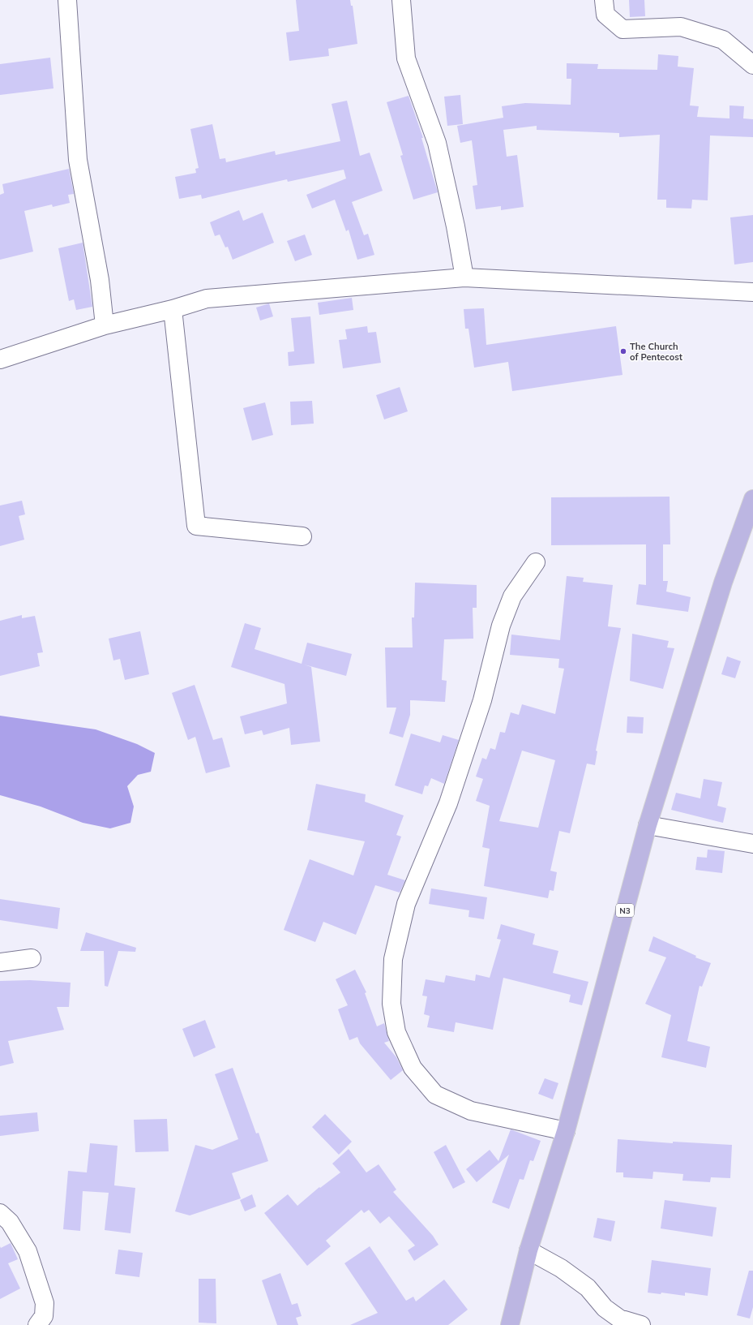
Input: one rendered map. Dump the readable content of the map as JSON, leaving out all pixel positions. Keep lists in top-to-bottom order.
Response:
{
  "streets": {
    "main road": ["N3"]
  },
  "places": ["The Church of Pentecost"]
}
